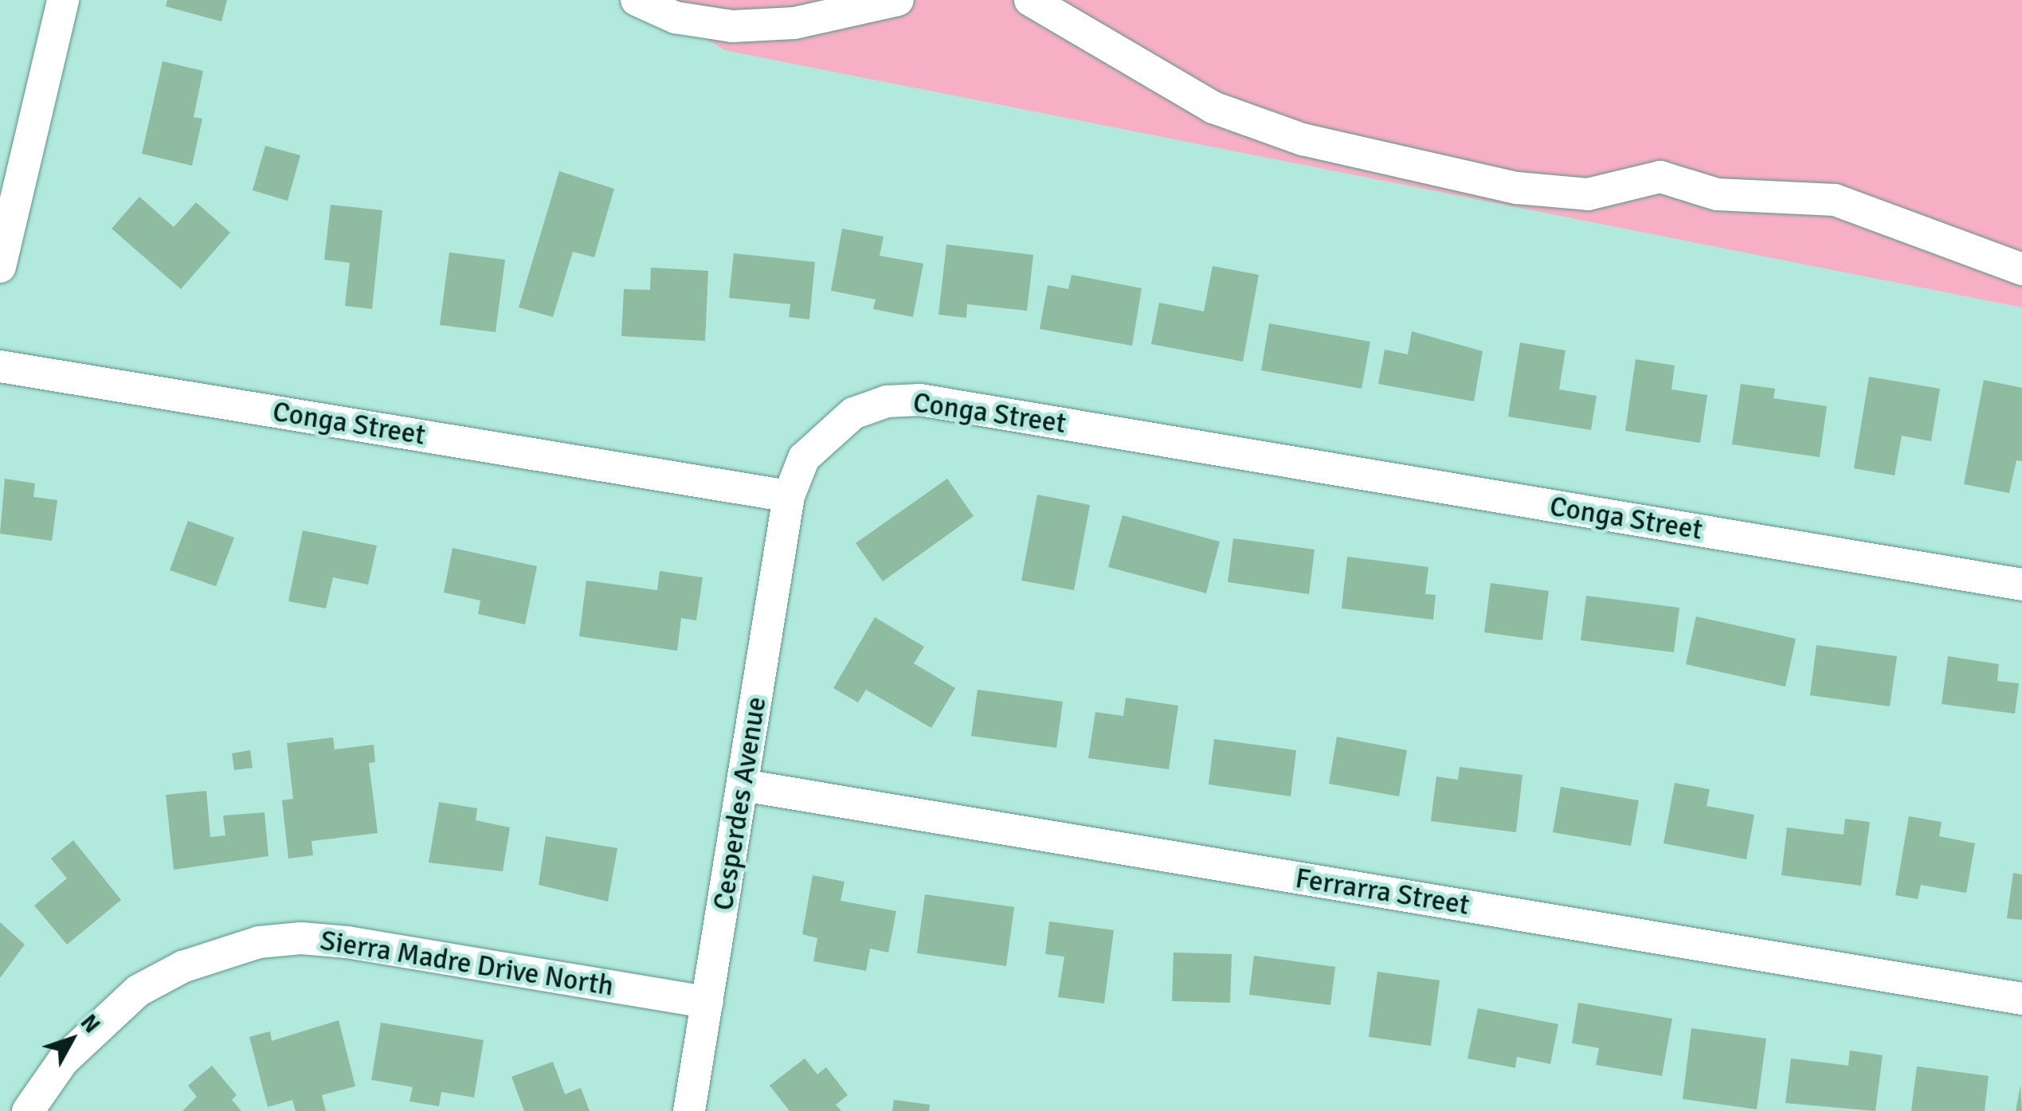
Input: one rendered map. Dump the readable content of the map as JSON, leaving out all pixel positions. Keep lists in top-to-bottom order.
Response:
{
  "streets": {
    "street": [
      "Conga Street",
      "Cesperdes Avenue",
      "Ferrarra Street",
      "Sierra Madre Drive North"
    ]
  },
  "crossings": [
    ["Conga Street", "Cesperdes Avenue"],
    ["Cesperdes Avenue", "Ferrarra Street"],
    ["Cesperdes Avenue", "Sierra Madre Drive North"]
  ],
  "north": "top right"
}
